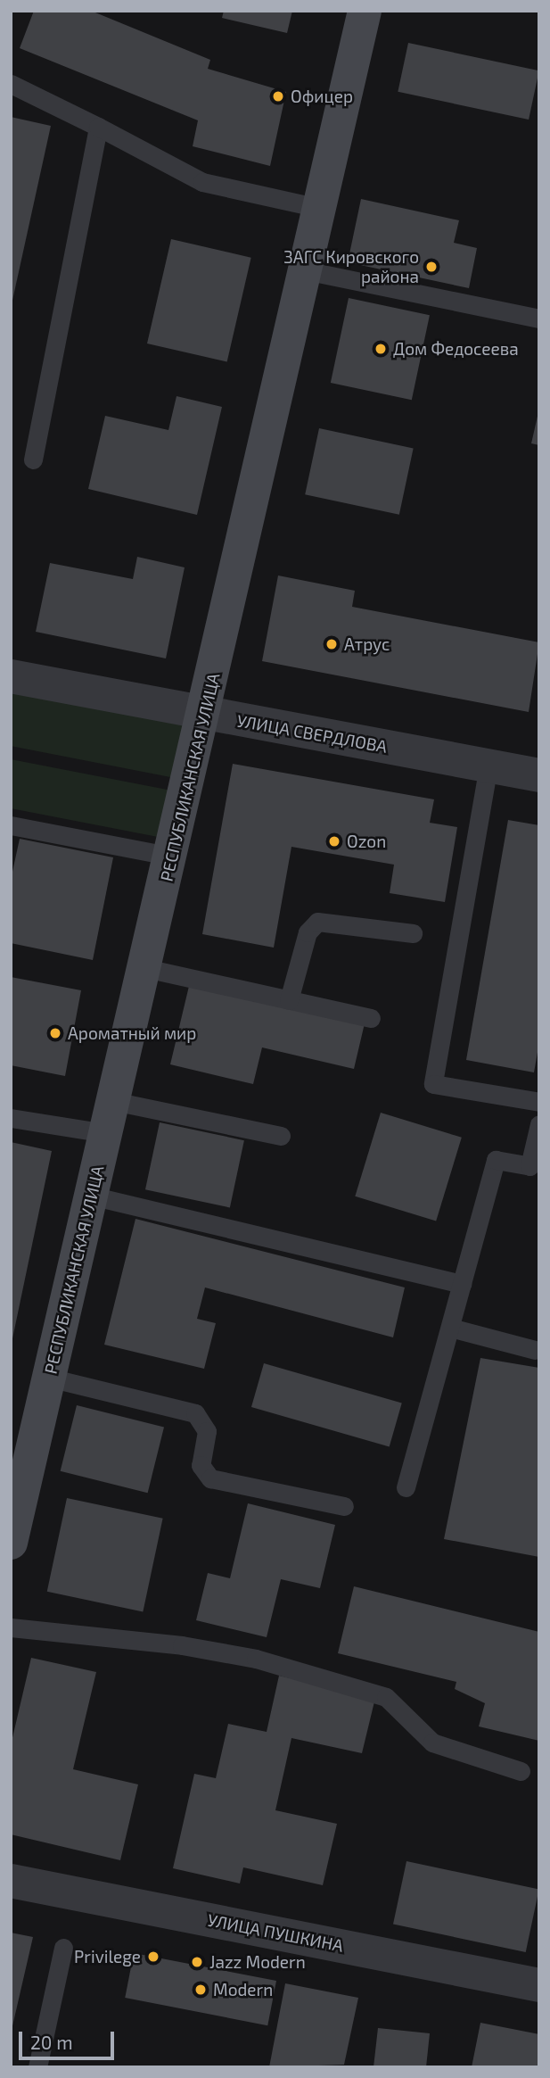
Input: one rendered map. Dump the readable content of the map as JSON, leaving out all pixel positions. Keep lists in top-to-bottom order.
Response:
{
  "streets": {
    "main road": ["РЕСПУБЛИКАНСКАЯ УЛИЦА"],
    "street": ["УЛИЦА СВЕРДЛОВА", "УЛИЦА ПУШКИНА"]
  },
  "crossings": [
    ["УЛИЦА СВЕРДЛОВА", "РЕСПУБЛИКАНСКАЯ УЛИЦА"]
  ],
  "places": [
    "Офицер",
    "ЗАГС Кировского района",
    "Дом Федосеева",
    "Атрус",
    "Ozon",
    "Ароматный мир",
    "Privilege",
    "Jazz Modern",
    "Modern"
  ],
  "scale_bar": "20 m"
}
